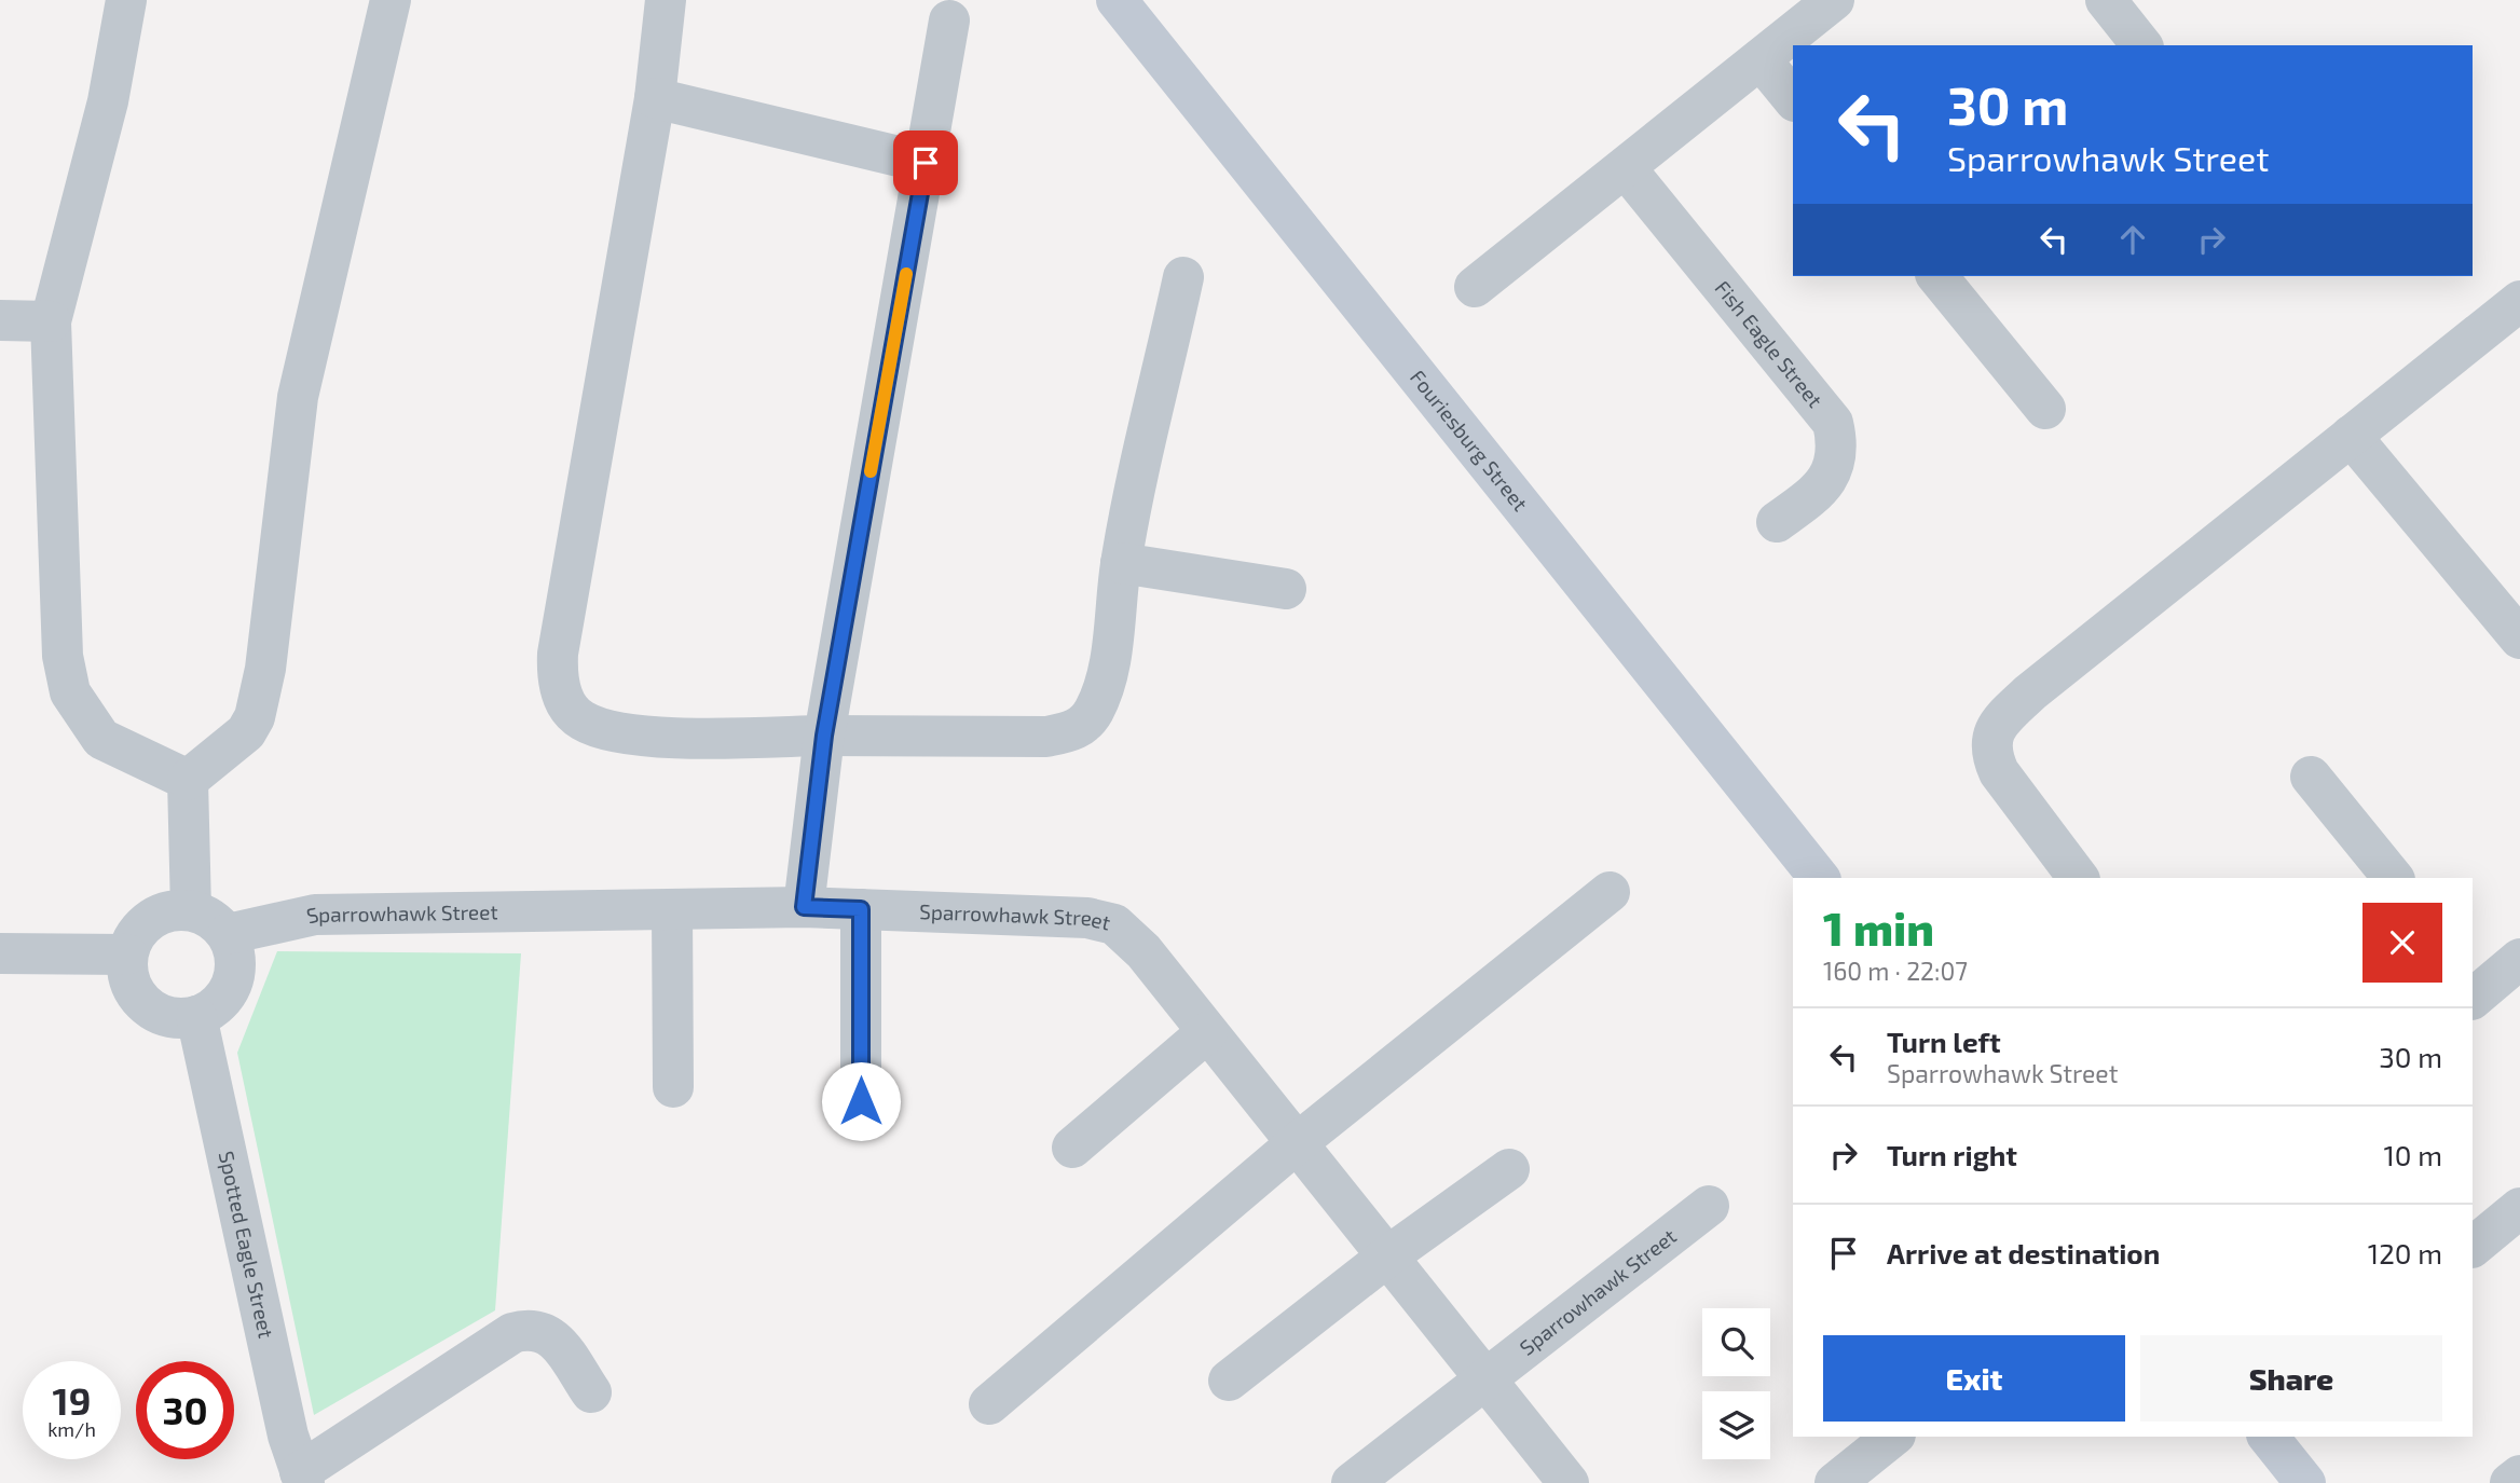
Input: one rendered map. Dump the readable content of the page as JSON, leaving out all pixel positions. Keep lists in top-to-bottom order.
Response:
{
  "streets": {
    "street": [
      "Fish Eagle Street",
      "Fouriesburg Street",
      "Sparrowhawk Street",
      "Spotted Eagle Street"
    ]
  },
  "crossings": [
    ["Sparrowhawk Street", "Spotted Eagle Street"]
  ],
  "page": {
    "turn": ["30 m", "Sparrowhawk Street"],
    "heading": ["1 min", "160 m · 22:07"],
    "list": [
      {
        "name": "Turn left",
        "note": "Sparrowhawk Street",
        "value": "30 m"
      },
      {
        "name": "Turn right",
        "value": "10 m"
      },
      {
        "name": "Arrive at destination",
        "value": "120 m"
      }
    ],
    "buttons": ["Exit", "Share"],
    "speed": "19 km/h",
    "limit": "30"
  }
}
